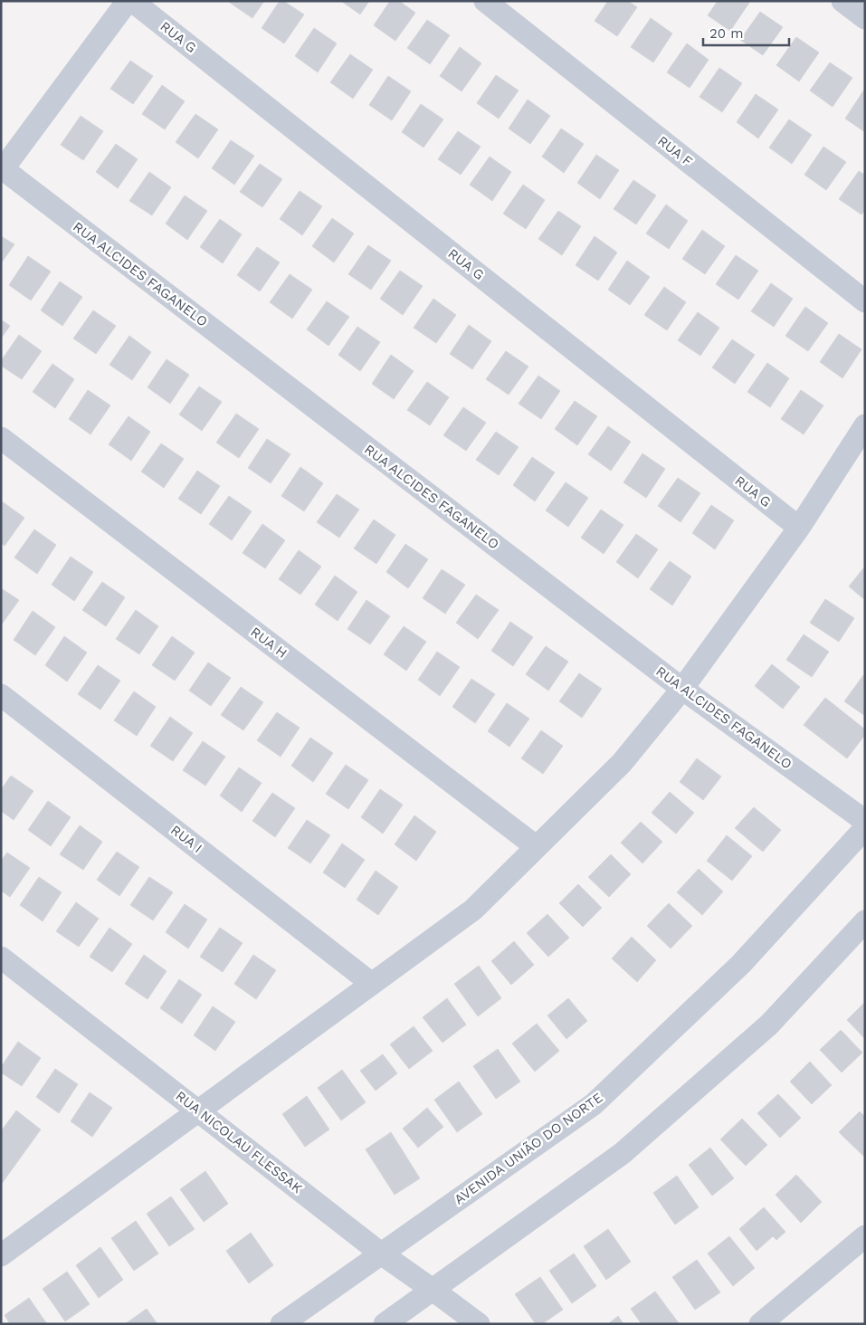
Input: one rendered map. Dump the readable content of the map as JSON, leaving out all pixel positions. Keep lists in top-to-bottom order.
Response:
{
  "streets": {
    "street": [
      "RUA G",
      "RUA F",
      "RUA ALCIDES FAGANELO",
      "RUA H",
      "RUA I",
      "RUA NICOLAU FLESSAK",
      "AVENIDA UNIÃO DO NORTE"
    ]
  },
  "crossings": [
    ["RUA NICOLAU FLESSAK", "AVENIDA UNIÃO DO NORTE"]
  ],
  "scale_bar": "20 m"
}
